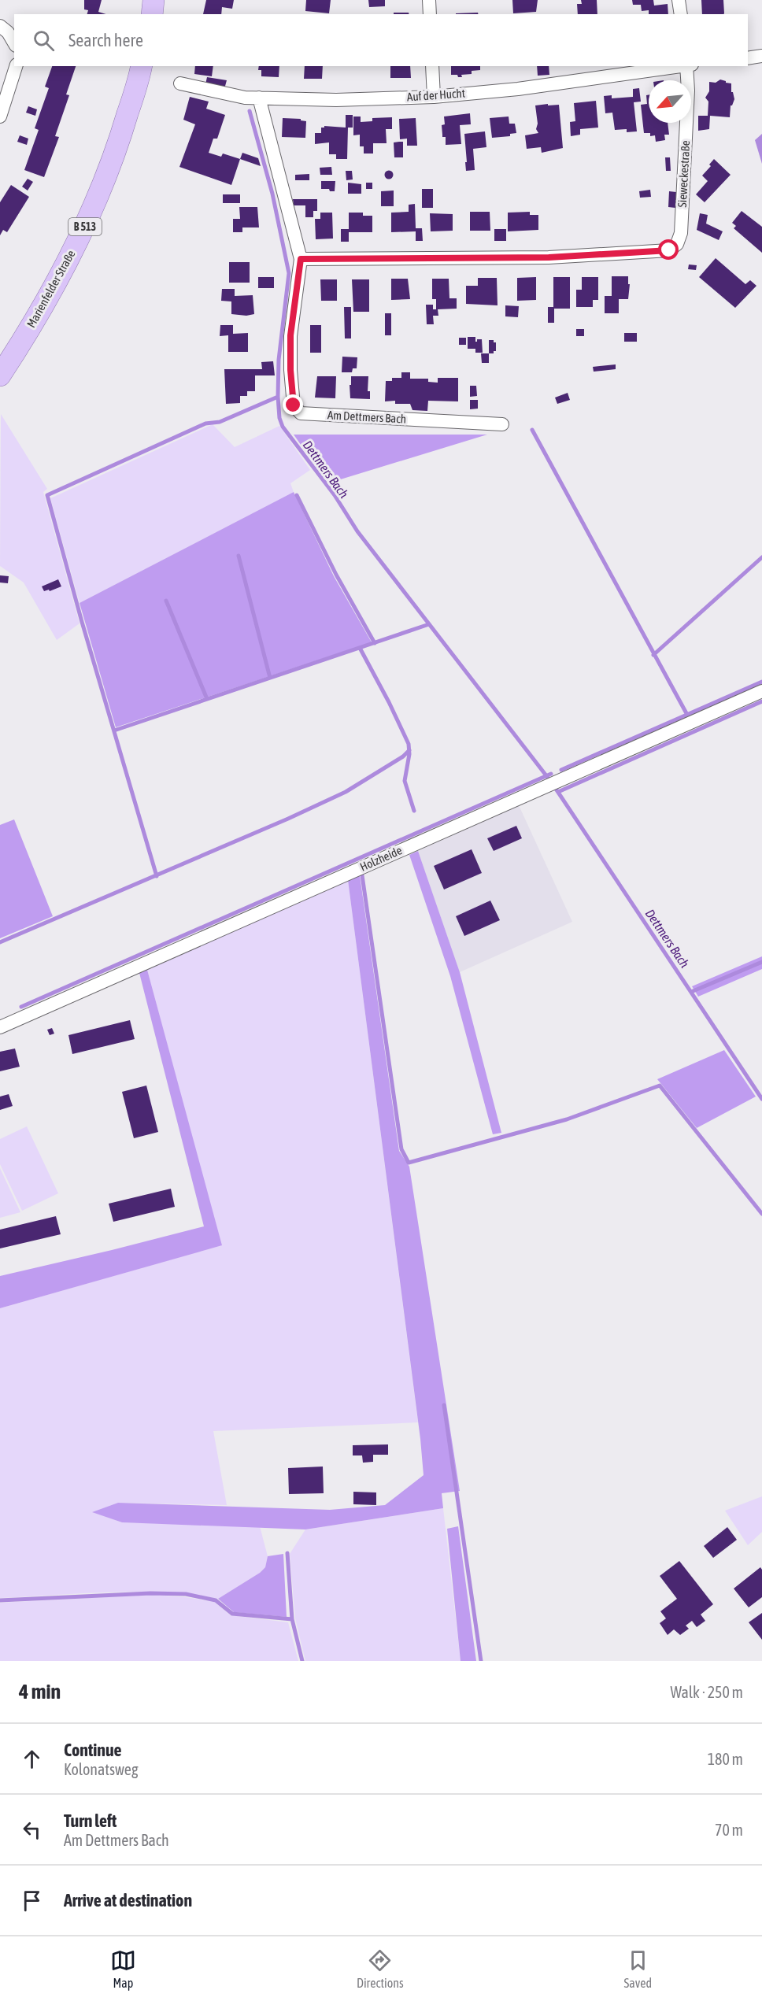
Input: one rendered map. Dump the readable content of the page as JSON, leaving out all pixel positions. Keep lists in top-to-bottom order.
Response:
{
  "streets": {
    "main road": ["B 513", "Marienfelder Straße"],
    "street": [
      "Auf der Hucht",
      "Sieweckestraße",
      "Am Dettmers Bach",
      "Holzheide"
    ]
  },
  "crossings": [
    ["Auf der Hucht", "Am Dettmers Bach"],
    ["Sieweckestraße", "Am Dettmers Bach"]
  ],
  "water": ["Dettmers Bach"],
  "north": "bottom left",
  "page": {
    "search": "Search here",
    "heading": ["4 min", "Walk · 250 m"],
    "list": [
      ["Continue", "Kolonatsweg", "180 m"],
      ["Turn left", "Am Dettmers Bach", "70 m"],
      "Arrive at destination"
    ],
    "nav": ["Map", "Directions", "Saved"]
  }
}
